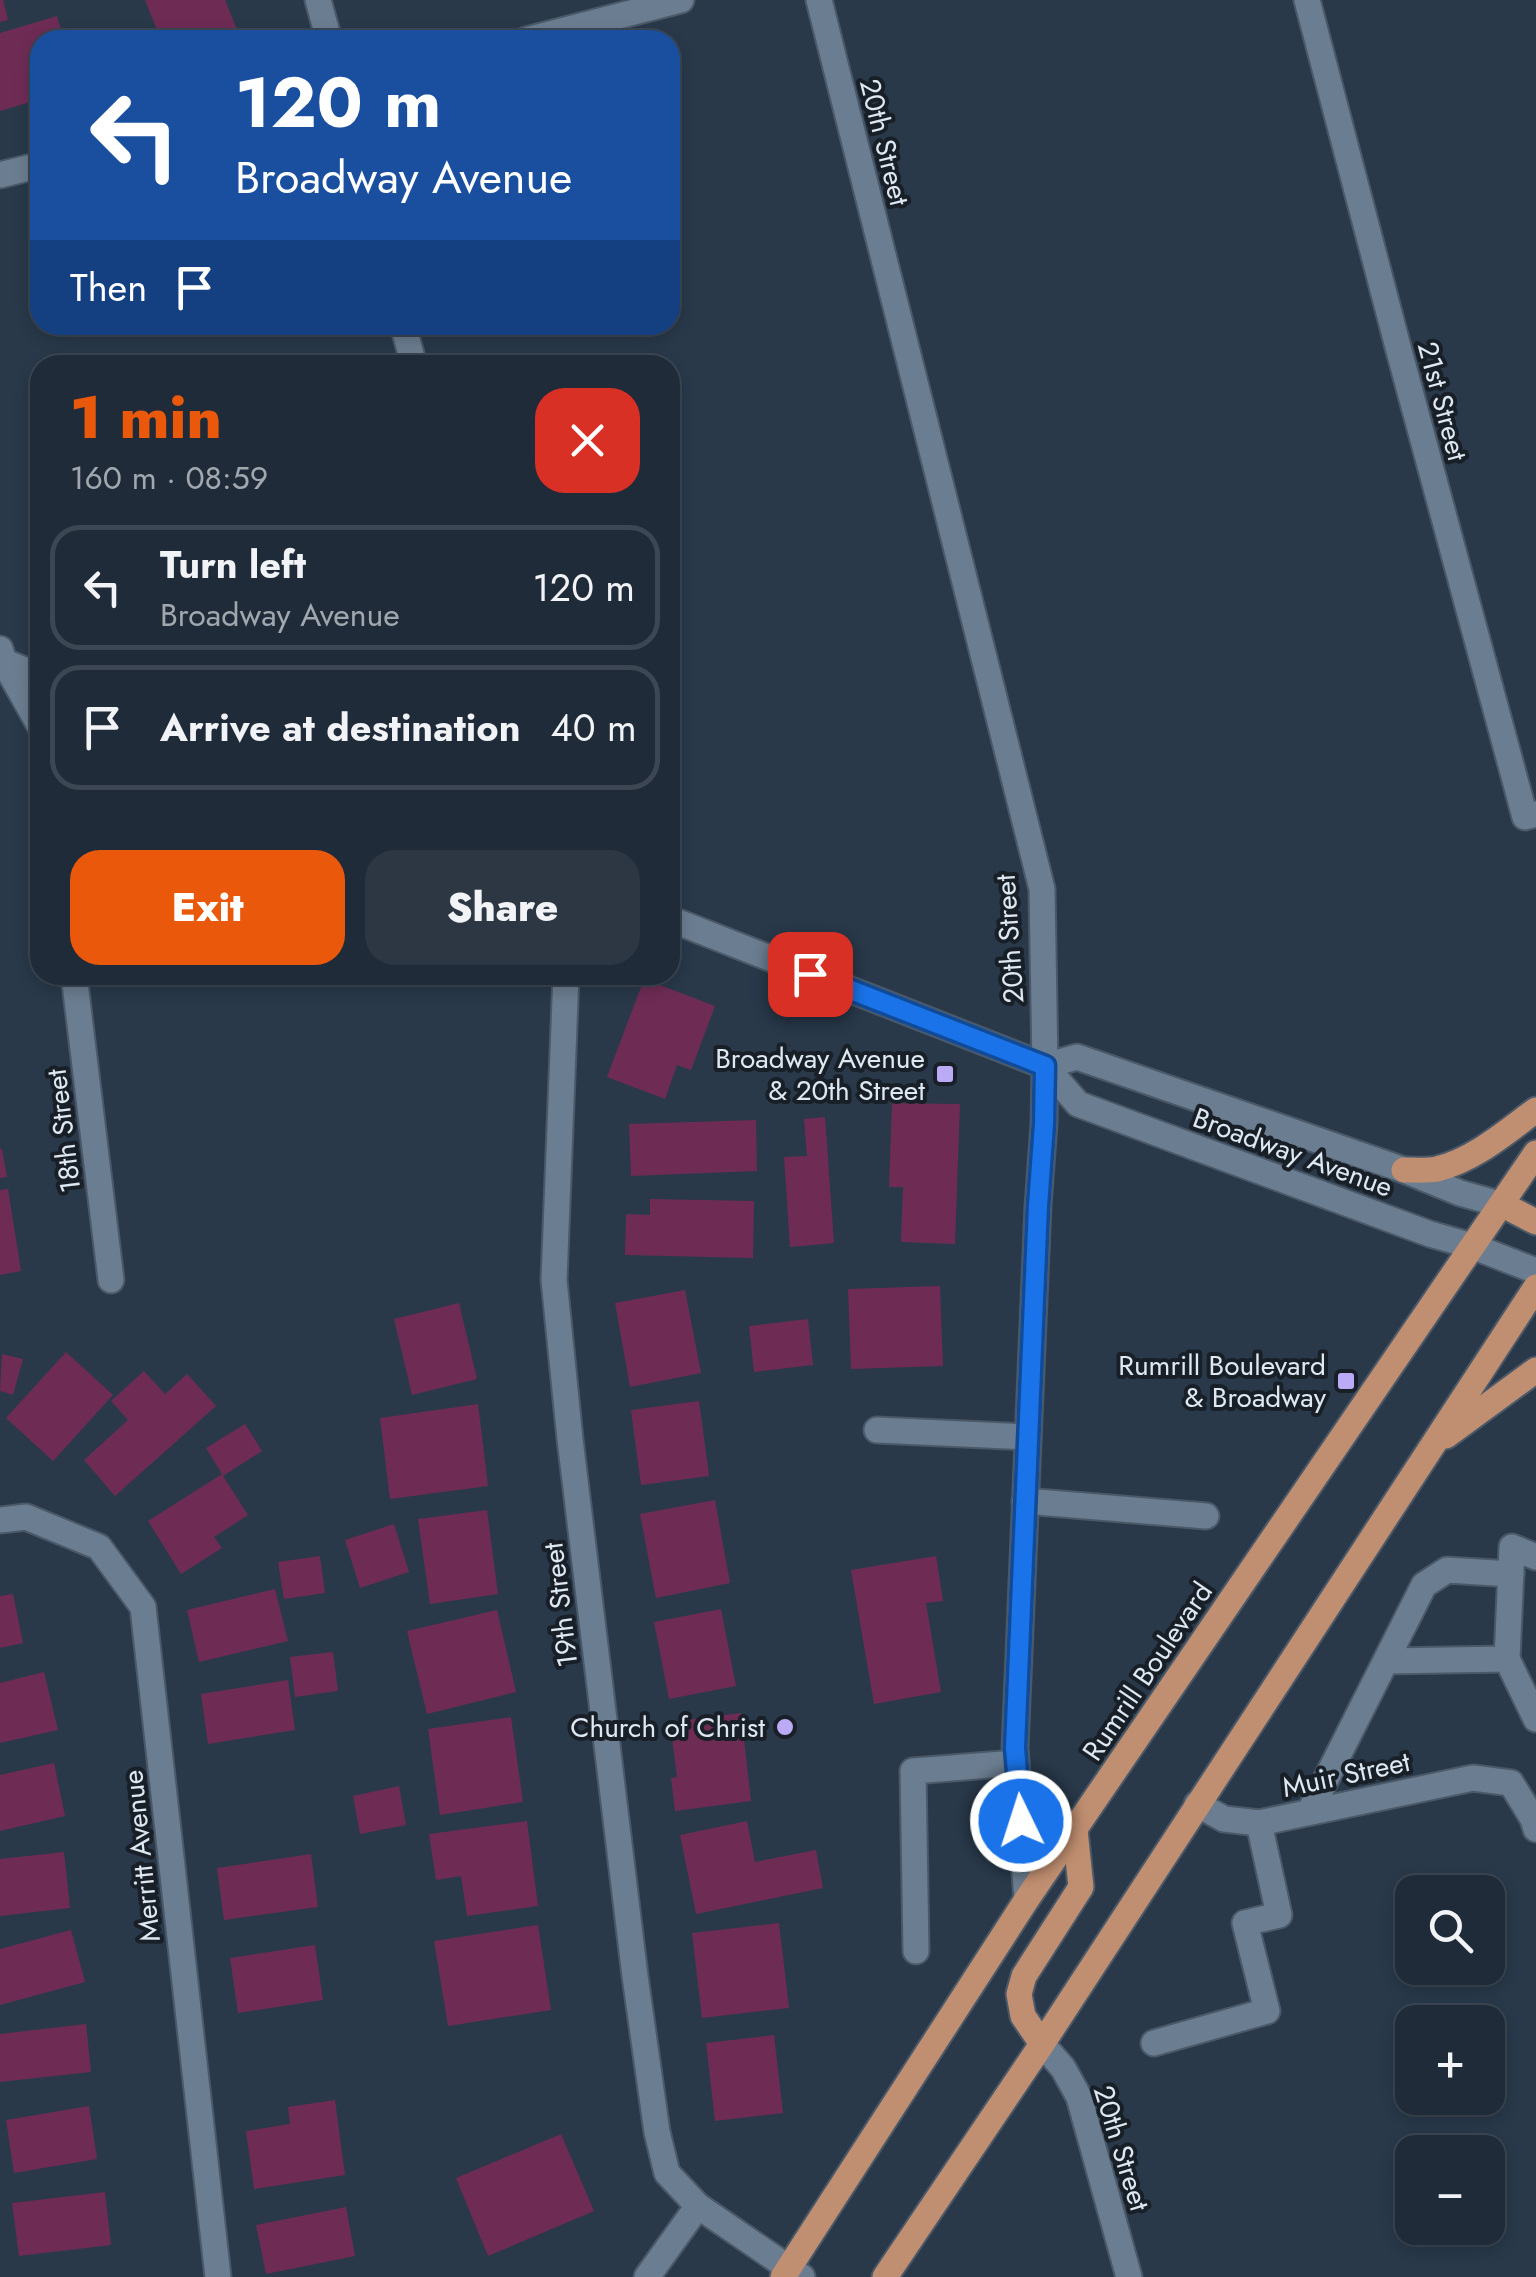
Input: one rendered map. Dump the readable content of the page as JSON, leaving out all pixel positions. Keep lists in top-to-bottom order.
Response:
{
  "streets": {
    "main road": ["Broadway Avenue", "Rumrill Boulevard"],
    "street": [
      "20th Street",
      "21st Street",
      "18th Street",
      "19th Street",
      "Muir Street",
      "Merritt Avenue"
    ]
  },
  "crossings": [
    ["20th Street", "Broadway Avenue"],
    ["20th Street", "Rumrill Boulevard"],
    ["Broadway Avenue", "Rumrill Boulevard"],
    ["19th Street", "Rumrill Boulevard"]
  ],
  "places": {
    "transit": ["Broadway Avenue & 20th Street", "Rumrill Boulevard & Broadway"],
    "other": ["Church of Christ"]
  },
  "page": {
    "turn": ["120 m", "Broadway Avenue"],
    "then": "Then",
    "heading": ["1 min", "160 m · 08:59"],
    "list": [
      {
        "name": "Turn left",
        "note": "Broadway Avenue",
        "value": "120 m"
      },
      {
        "name": "Arrive at destination",
        "value": "40 m"
      }
    ],
    "buttons": ["Exit", "Share"],
    "map_buttons": ["+", "−"]
  }
}
